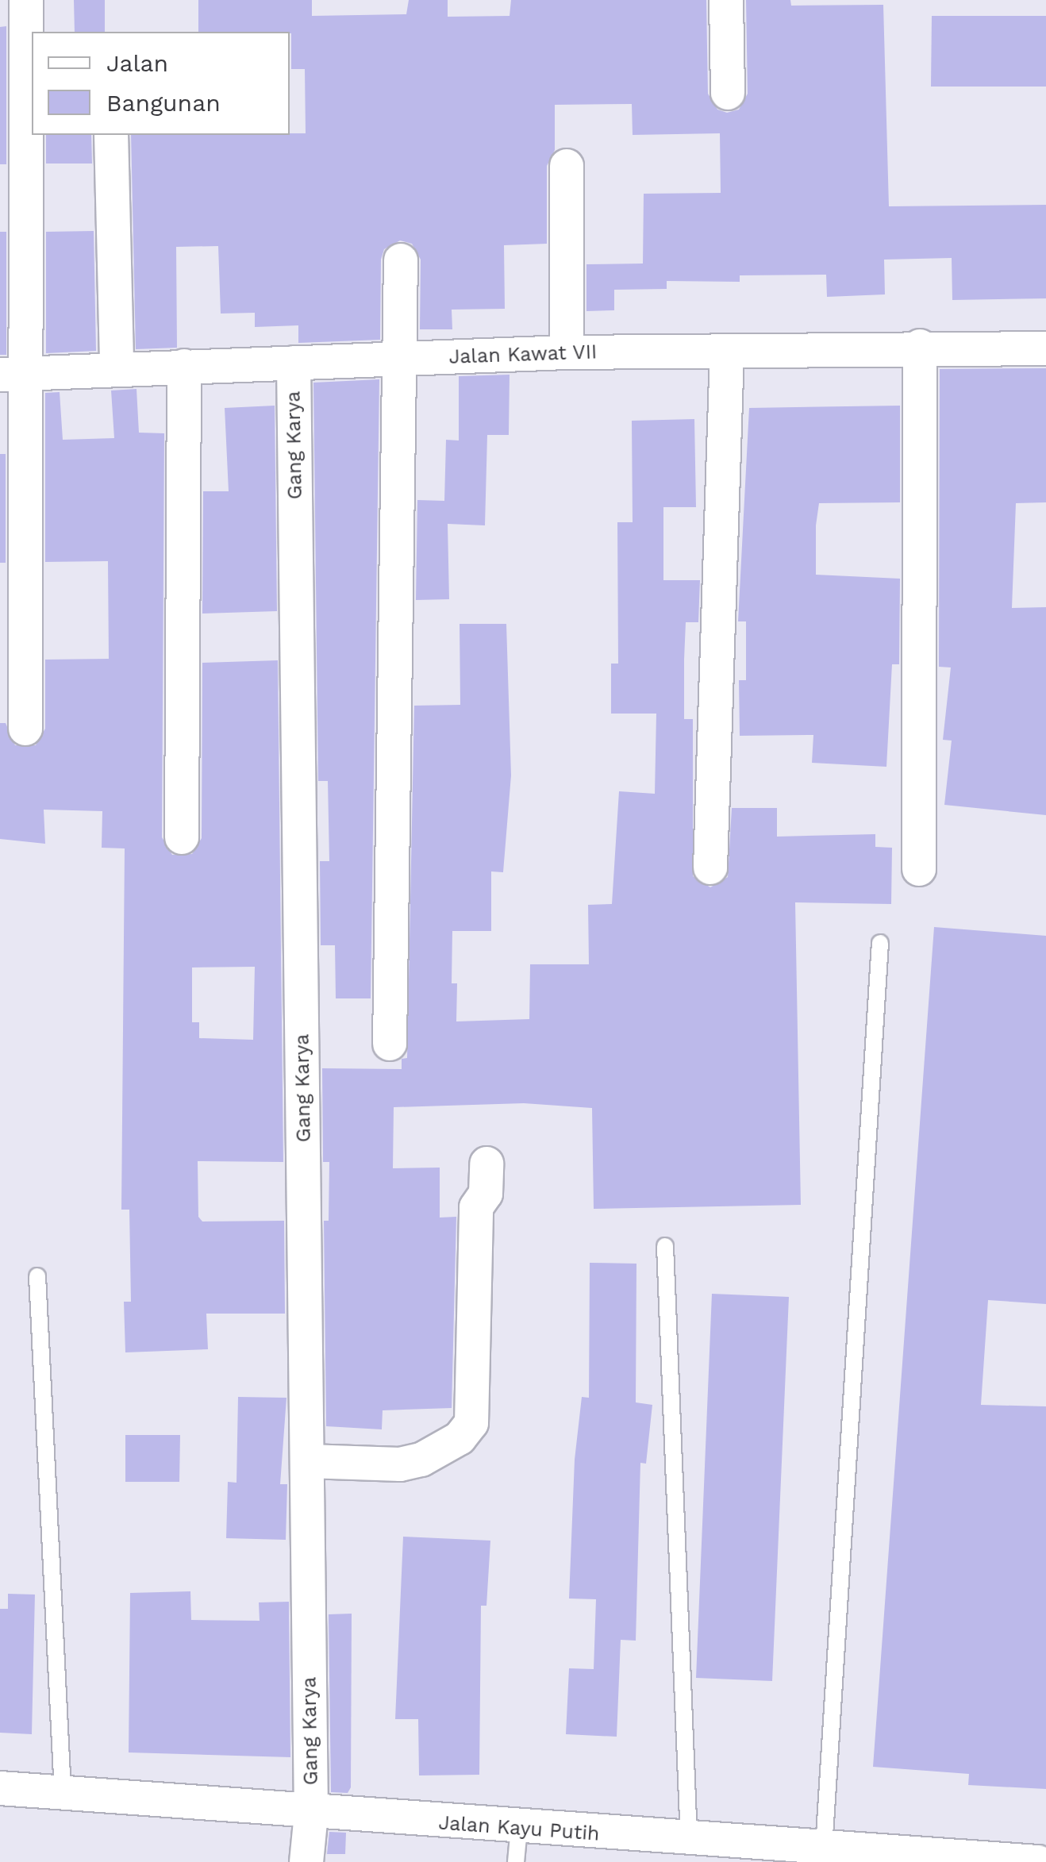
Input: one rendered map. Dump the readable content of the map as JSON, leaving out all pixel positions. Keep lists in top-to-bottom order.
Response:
{
  "streets": {
    "street": ["Jalan Kawat VII", "Gang Karya", "Jalan Kayu Putih"]
  },
  "crossings": [
    ["Jalan Kawat VII", "Gang Karya"],
    ["Gang Karya", "Jalan Kayu Putih"]
  ],
  "legend": ["Jalan", "Bangunan"]
}
